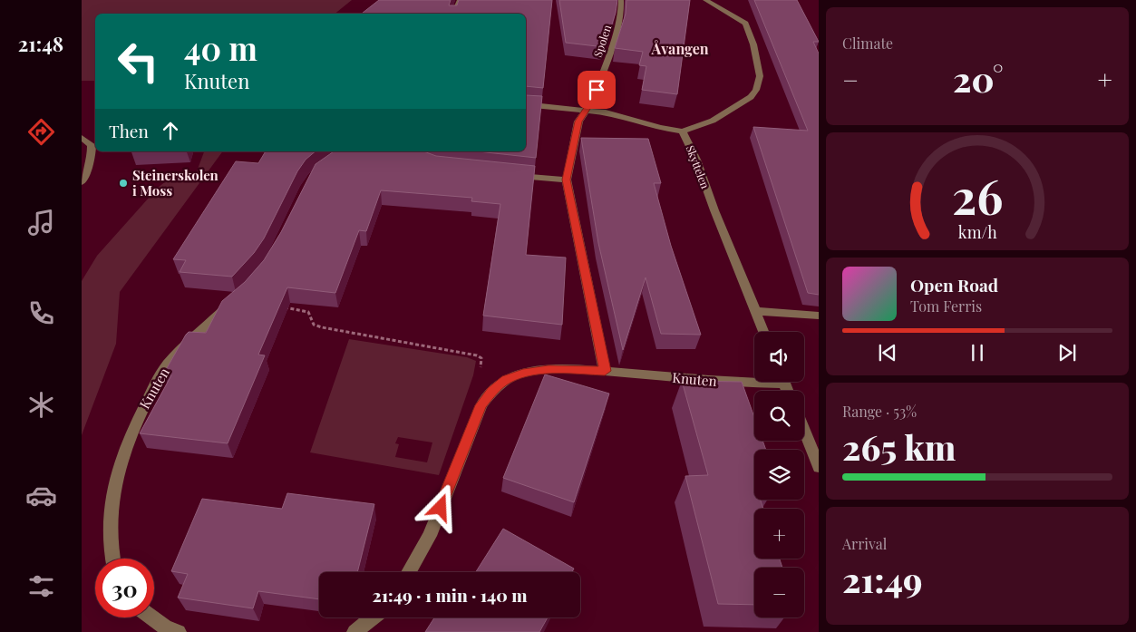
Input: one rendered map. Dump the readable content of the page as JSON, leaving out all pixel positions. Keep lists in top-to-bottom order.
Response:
{
  "streets": {
    "street": ["Spolen", "Skyttelen", "Knuten"]
  },
  "districts": ["Åvangen"],
  "places": ["Steinerskolen i Moss"],
  "page": {
    "tabs": "21:48",
    "tile": [
      "Climate",
      ["Range · 53%", "265 km"],
      ["Arrival", "21:49"]
    ],
    "turn": ["40 m", "Knuten"],
    "heat": ["−", "20°", "+"],
    "then": "Then",
    "song": ["Open Road", "Tom Ferris"],
    "map_buttons": ["+", "−"],
    "limit": "30",
    "trip": "21:49 · 1 min · 140 m",
    "gauge": ["26", "km/h"]
  }
}
